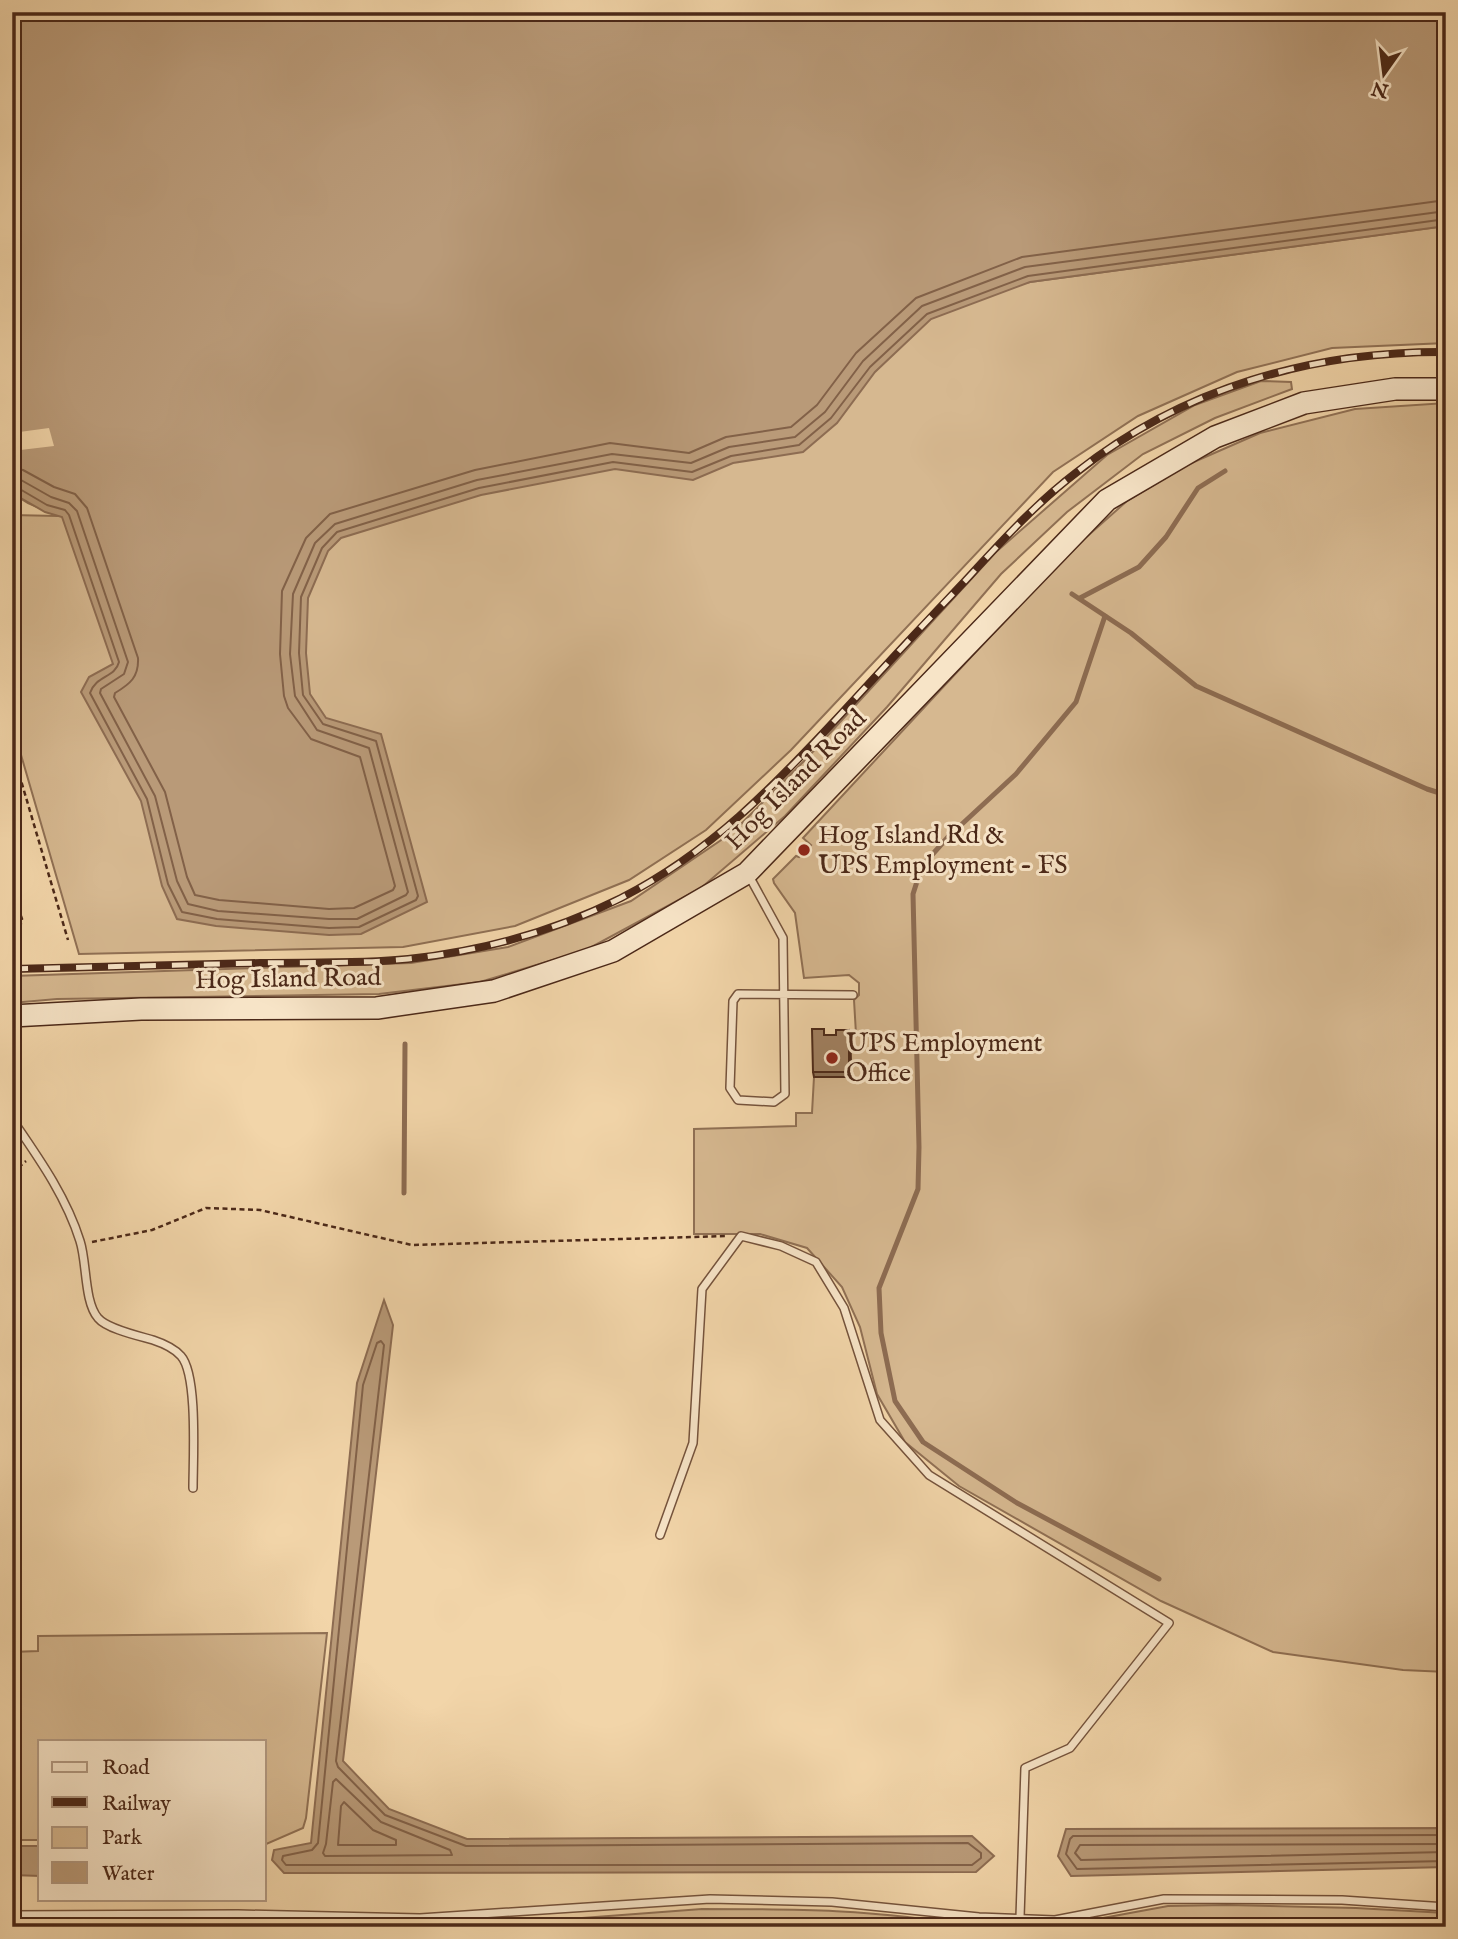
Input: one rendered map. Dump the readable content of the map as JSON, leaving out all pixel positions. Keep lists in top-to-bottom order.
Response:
{
  "streets": {
    "street": ["Hog Island Road"]
  },
  "places": ["Hog Island Rd & UPS Employment - FS", "UPS Employment Office"],
  "legend": [
    "Road",
    "Railway",
    "Park",
    "Water"
  ],
  "north": "bottom"
}
